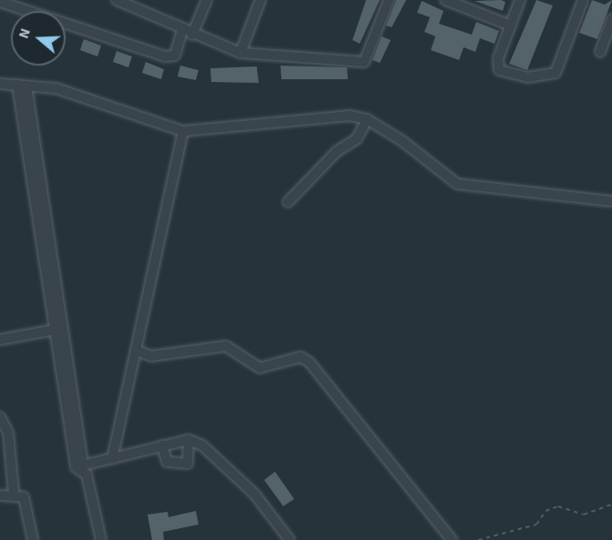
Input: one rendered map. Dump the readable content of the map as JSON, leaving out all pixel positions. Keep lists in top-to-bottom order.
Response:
{
  "north": "left"
}
